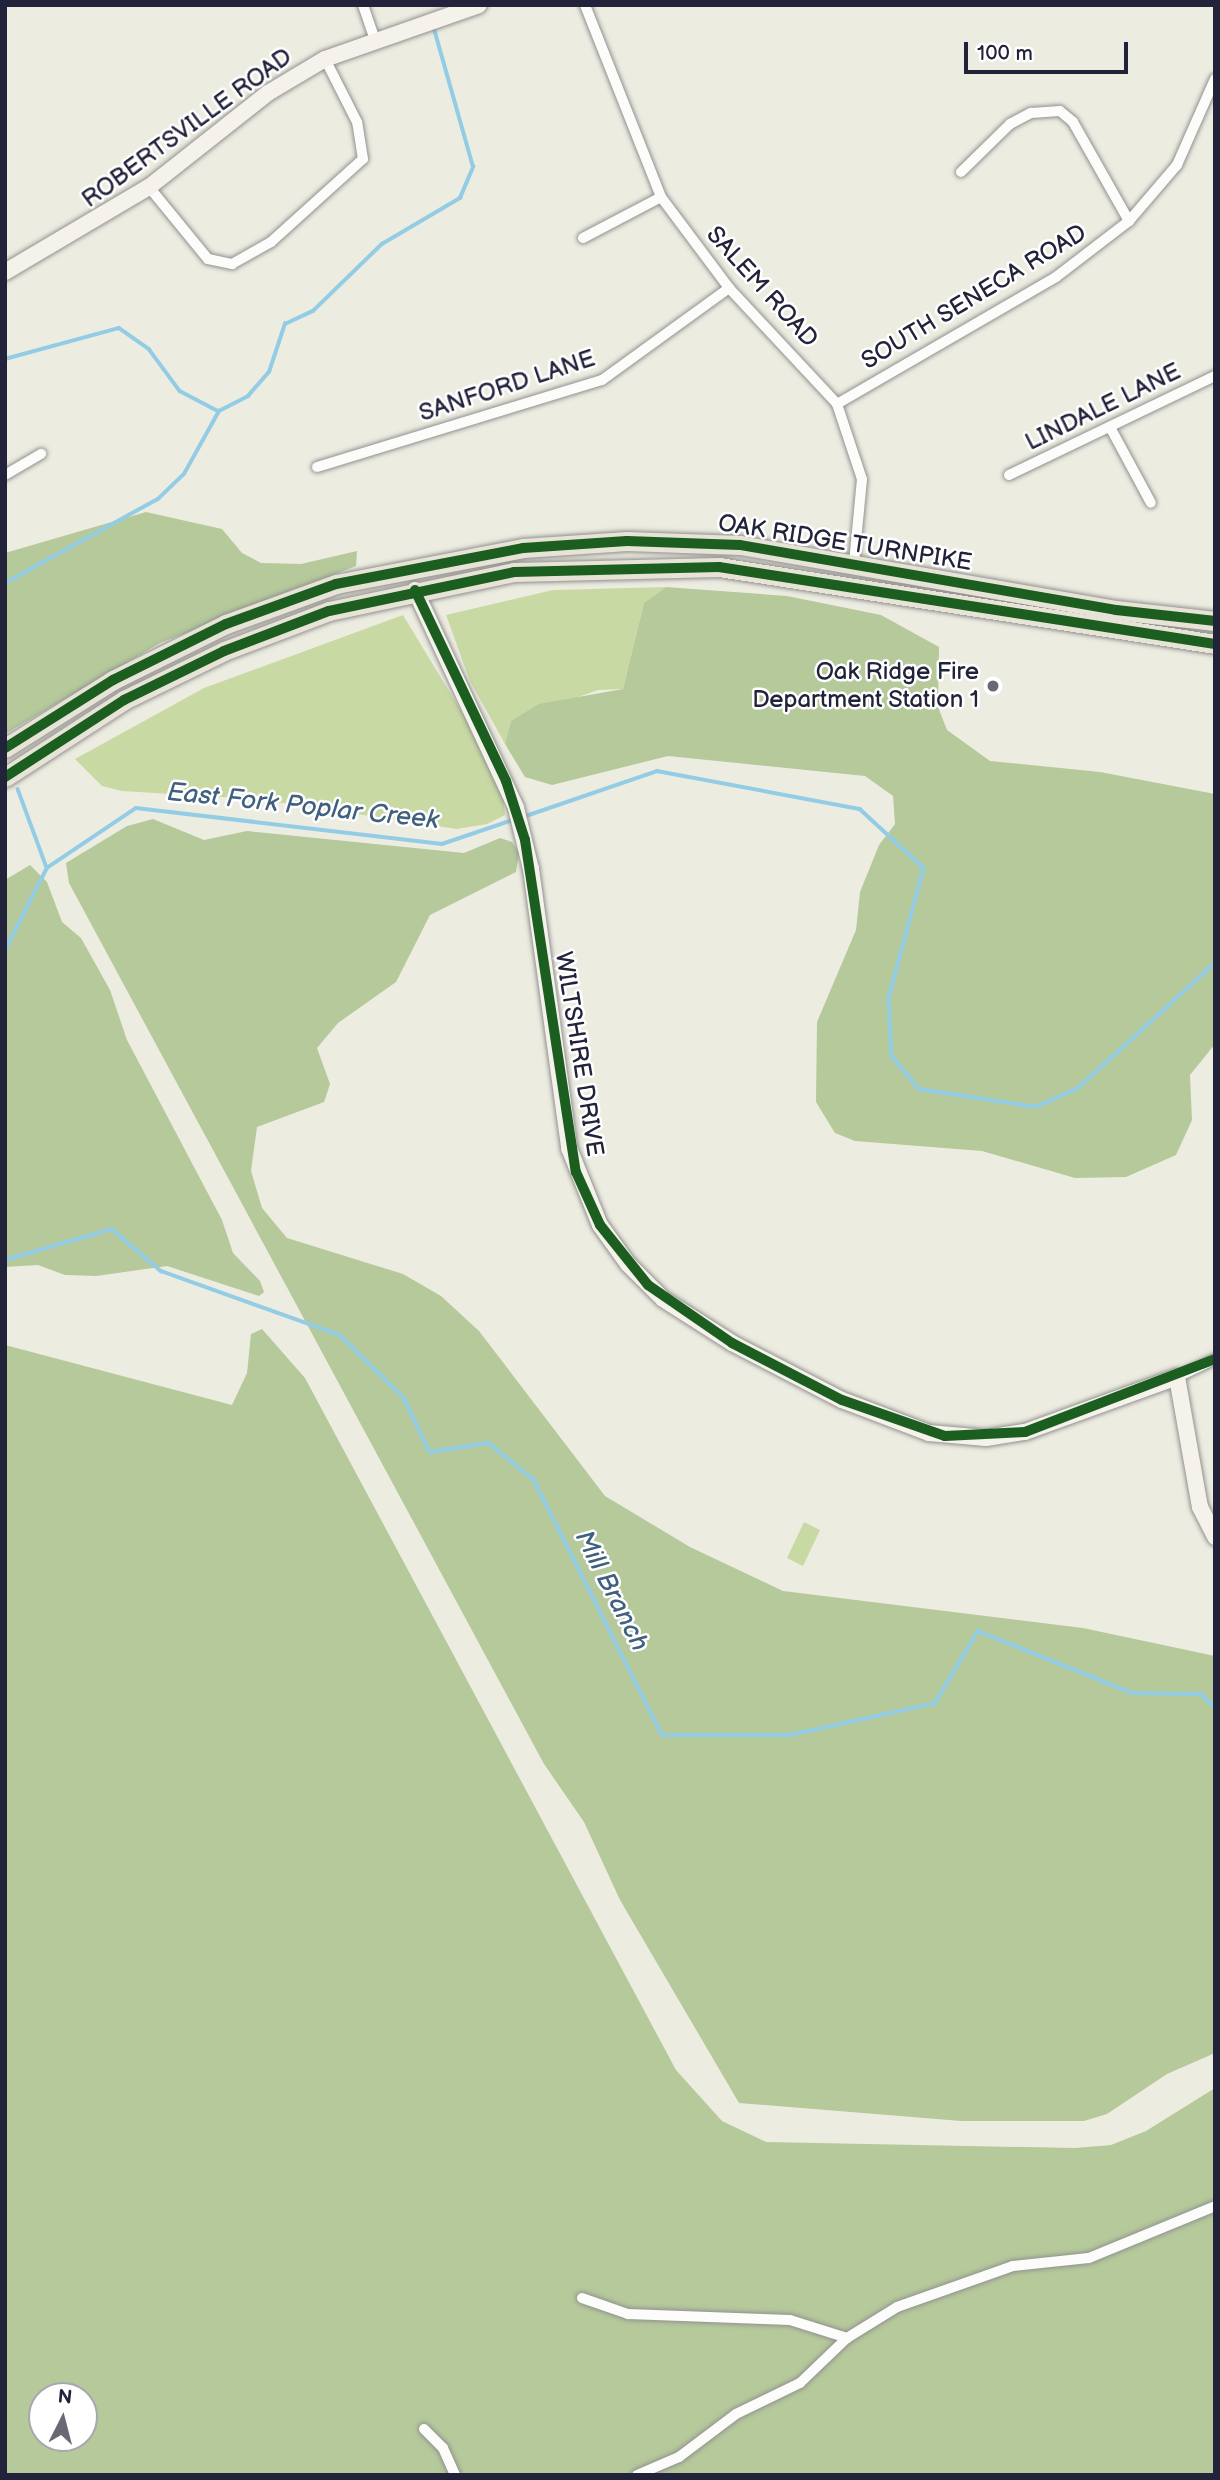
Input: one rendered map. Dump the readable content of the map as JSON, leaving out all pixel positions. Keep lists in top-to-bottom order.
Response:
{
  "streets": {
    "highway": ["OAK RIDGE TURNPIKE"],
    "street": [
      "ROBERTSVILLE ROAD",
      "SALEM ROAD",
      "SOUTH SENECA ROAD",
      "SANFORD LANE",
      "LINDALE LANE",
      "WILTSHIRE DRIVE"
    ]
  },
  "crossings": [
    ["SALEM ROAD", "SOUTH SENECA ROAD"],
    ["SALEM ROAD", "SANFORD LANE"],
    ["SALEM ROAD", "OAK RIDGE TURNPIKE"],
    ["OAK RIDGE TURNPIKE", "WILTSHIRE DRIVE"]
  ],
  "water": ["East Fork Poplar Creek", "Mill Branch"],
  "places": ["Oak Ridge Fire Department Station 1"],
  "scale_bar": "100 m",
  "north": "top"
}
